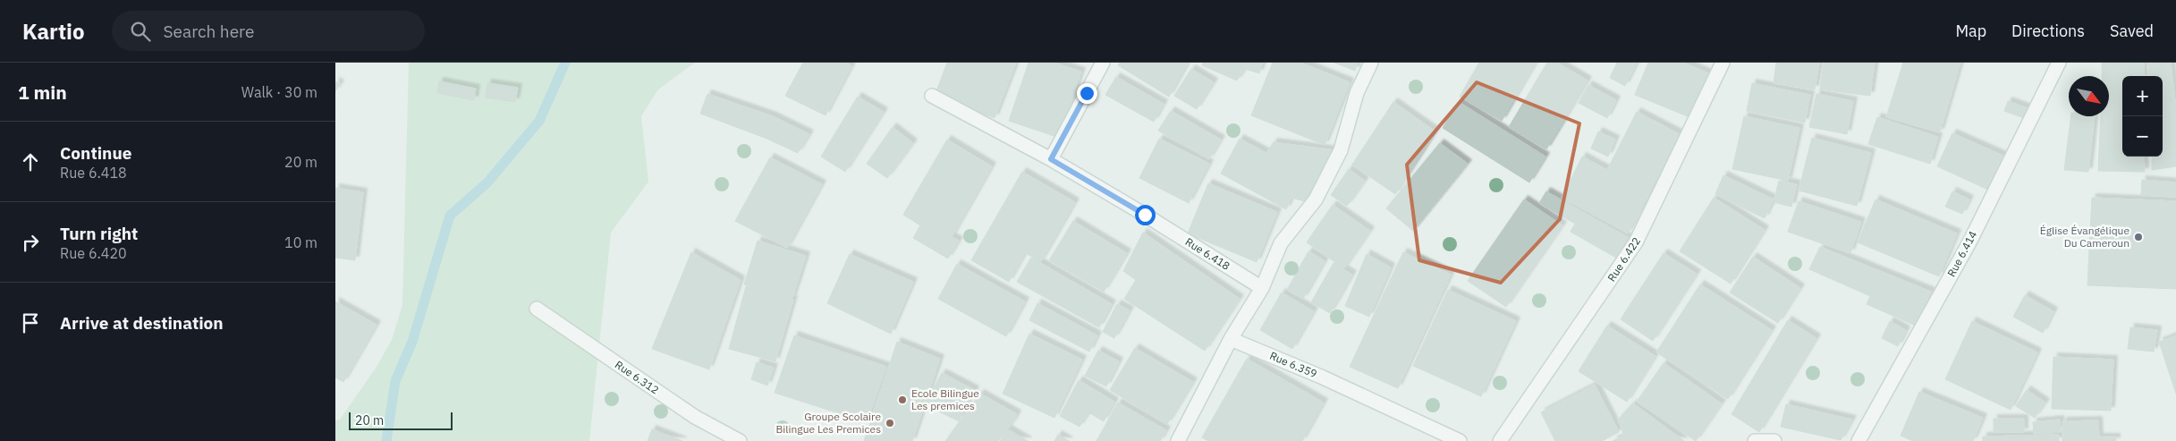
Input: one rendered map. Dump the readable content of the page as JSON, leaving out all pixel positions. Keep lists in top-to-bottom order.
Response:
{
  "streets": {
    "street": [
      "Rue 6.418",
      "Rue 6.414",
      "Rue 6.422",
      "Rue 6.359",
      "Rue 6.312"
    ]
  },
  "places": ["Église Évangélique Du Cameroun", "Ecole Bilingue Les premices", "Groupe Scolaire Bilingue Les Premices"],
  "scale_bar": "20 m",
  "north": "bottom right",
  "page": {
    "header": "Kartio",
    "search": "Search here",
    "nav": ["Map", "Directions", "Saved"],
    "heading": ["1 min", "Walk · 30 m"],
    "map_buttons": ["+", "−"],
    "list": [
      ["Continue", "Rue 6.418", "20 m"],
      ["Turn right", "Rue 6.420", "10 m"],
      "Arrive at destination"
    ],
    "scale": "20 m"
  }
}
